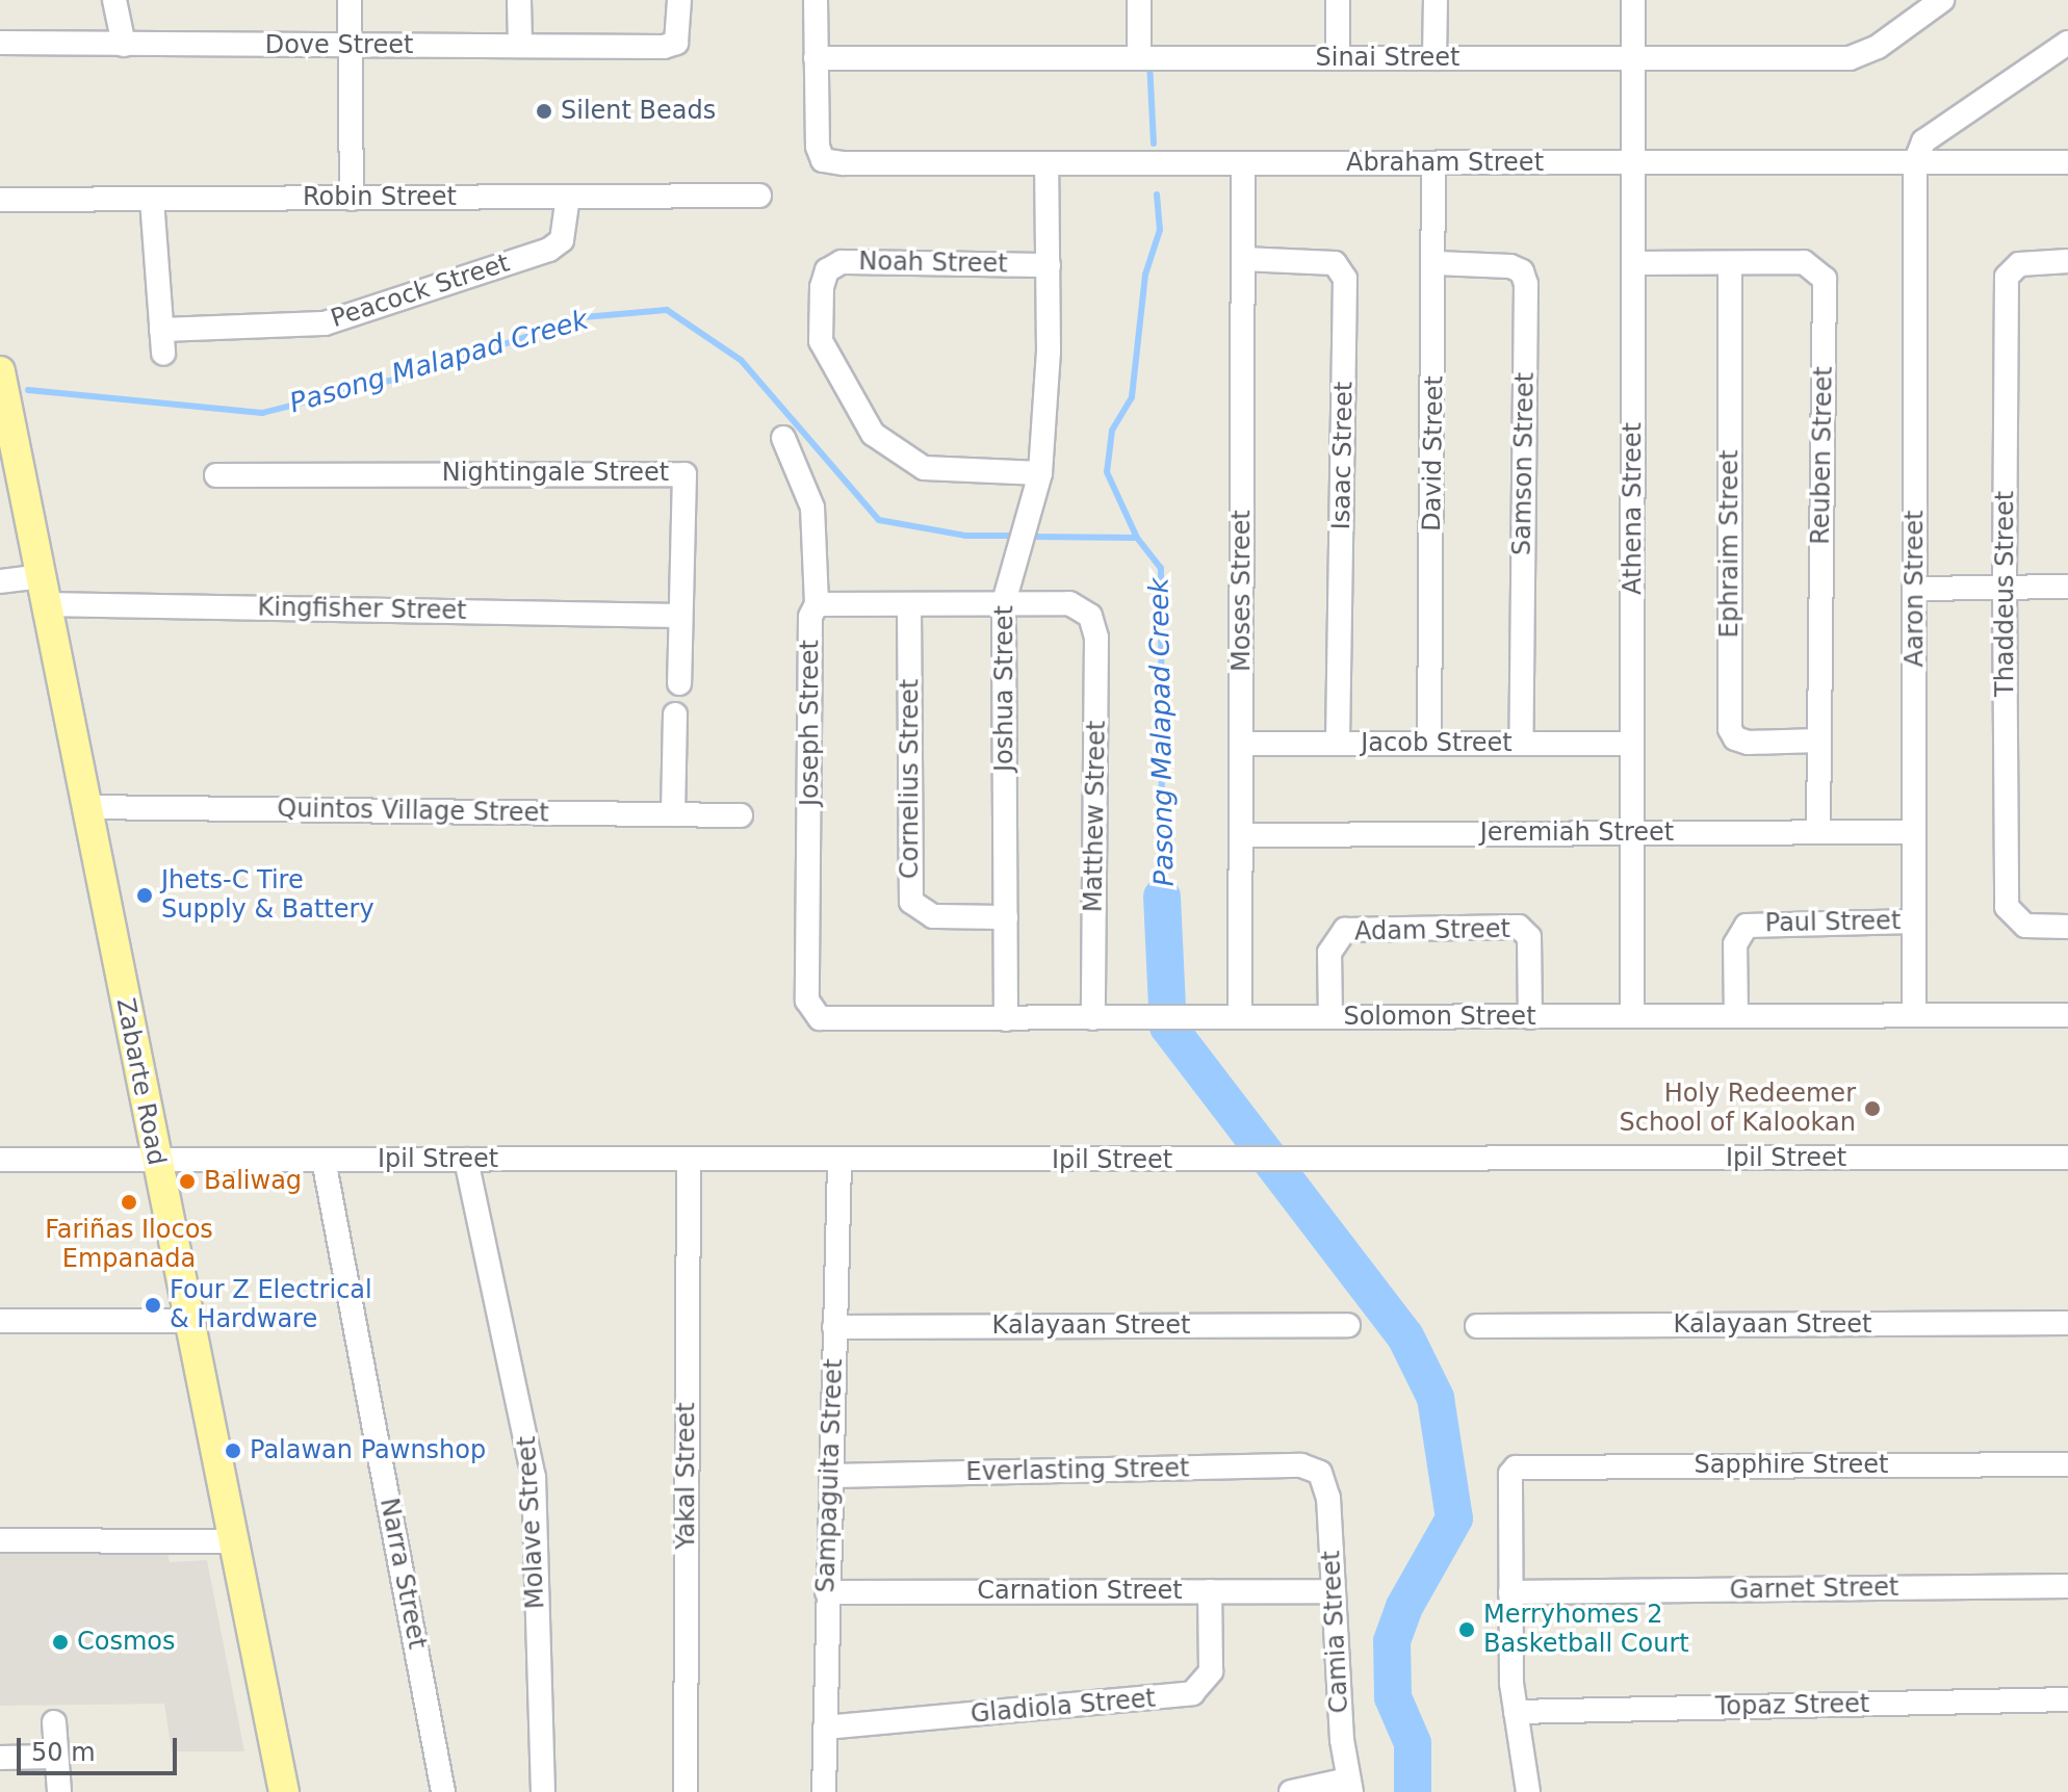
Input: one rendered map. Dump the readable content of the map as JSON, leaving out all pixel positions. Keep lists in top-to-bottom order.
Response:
{
  "streets": {
    "main road": ["Zabarte Road"],
    "street": [
      "Dove Street",
      "Sinai Street",
      "Abraham Street",
      "Robin Street",
      "Noah Street",
      "Peacock Street",
      "David Street",
      "Isaac Street",
      "Reuben Street",
      "Samson Street",
      "Nightingale Street",
      "Athena Street",
      "Ephraim Street",
      "Aaron Street",
      "Moses Street",
      "Thaddeus Street",
      "Kingfisher Street",
      "Joshua Street",
      "Joseph Street",
      "Jacob Street",
      "Cornelius Street",
      "Quintos Village Street",
      "Matthew Street",
      "Jeremiah Street",
      "Paul Street",
      "Adam Street",
      "Solomon Street",
      "Ipil Street",
      "Kalayaan Street",
      "Sapphire Street",
      "Everlasting Street",
      "Yakal Street",
      "Sampaguita Street",
      "Molave Street",
      "Narra Street",
      "Garnet Street",
      "Carnation Street",
      "Camia Street",
      "Topaz Street",
      "Gladiola Street"
    ]
  },
  "crossings": [
    ["Sinai Street", "Abraham Street"],
    ["Sinai Street", "Athena Street"],
    ["Abraham Street", "David Street"],
    ["Abraham Street", "Athena Street"],
    ["Abraham Street", "Aaron Street"],
    ["Abraham Street", "Moses Street"],
    ["Abraham Street", "Joshua Street"],
    ["Robin Street", "Peacock Street"],
    ["Noah Street", "Joshua Street"],
    ["David Street", "Samson Street"],
    ["David Street", "Jacob Street"],
    ["Isaac Street", "Moses Street"],
    ["Isaac Street", "Jacob Street"],
    ["Reuben Street", "Athena Street"],
    ["Reuben Street", "Ephraim Street"],
    ["Reuben Street", "Jeremiah Street"],
    ["Samson Street", "Jacob Street"],
    ["Nightingale Street", "Kingfisher Street"],
    ["Athena Street", "Jacob Street"],
    ["Athena Street", "Jeremiah Street"],
    ["Athena Street", "Solomon Street"],
    ["Aaron Street", "Jeremiah Street"],
    ["Aaron Street", "Paul Street"],
    ["Aaron Street", "Solomon Street"],
    ["Moses Street", "Jacob Street"],
    ["Moses Street", "Jeremiah Street"],
    ["Moses Street", "Solomon Street"],
    ["Kingfisher Street", "Zabarte Road"],
    ["Joshua Street", "Cornelius Street"],
    ["Joshua Street", "Matthew Street"],
    ["Joshua Street", "Solomon Street"],
    ["Joseph Street", "Solomon Street"],
    ["Quintos Village Street", "Zabarte Road"],
    ["Matthew Street", "Solomon Street"],
    ["Paul Street", "Solomon Street"],
    ["Adam Street", "Solomon Street"],
    ["Zabarte Road", "Ipil Street"],
    ["Ipil Street", "Yakal Street"],
    ["Ipil Street", "Sampaguita Street"],
    ["Ipil Street", "Molave Street"],
    ["Ipil Street", "Narra Street"],
    ["Kalayaan Street", "Sampaguita Street"],
    ["Sapphire Street", "Garnet Street"],
    ["Everlasting Street", "Sampaguita Street"],
    ["Everlasting Street", "Camia Street"],
    ["Sampaguita Street", "Carnation Street"],
    ["Sampaguita Street", "Gladiola Street"],
    ["Carnation Street", "Camia Street"],
    ["Carnation Street", "Gladiola Street"]
  ],
  "water": ["Pasong Malapad Creek"],
  "places": [
    "Silent Beads",
    "Jhets-C Tire Supply & Battery",
    "Holy Redeemer School of Kalookan",
    "Baliwag",
    "Fariñas Ilocos Empanada",
    "Four Z Electrical & Hardware",
    "Palawan Pawnshop",
    "Merryhomes 2 Basketball Court",
    "Cosmos"
  ],
  "scale_bar": "50 m"
}
